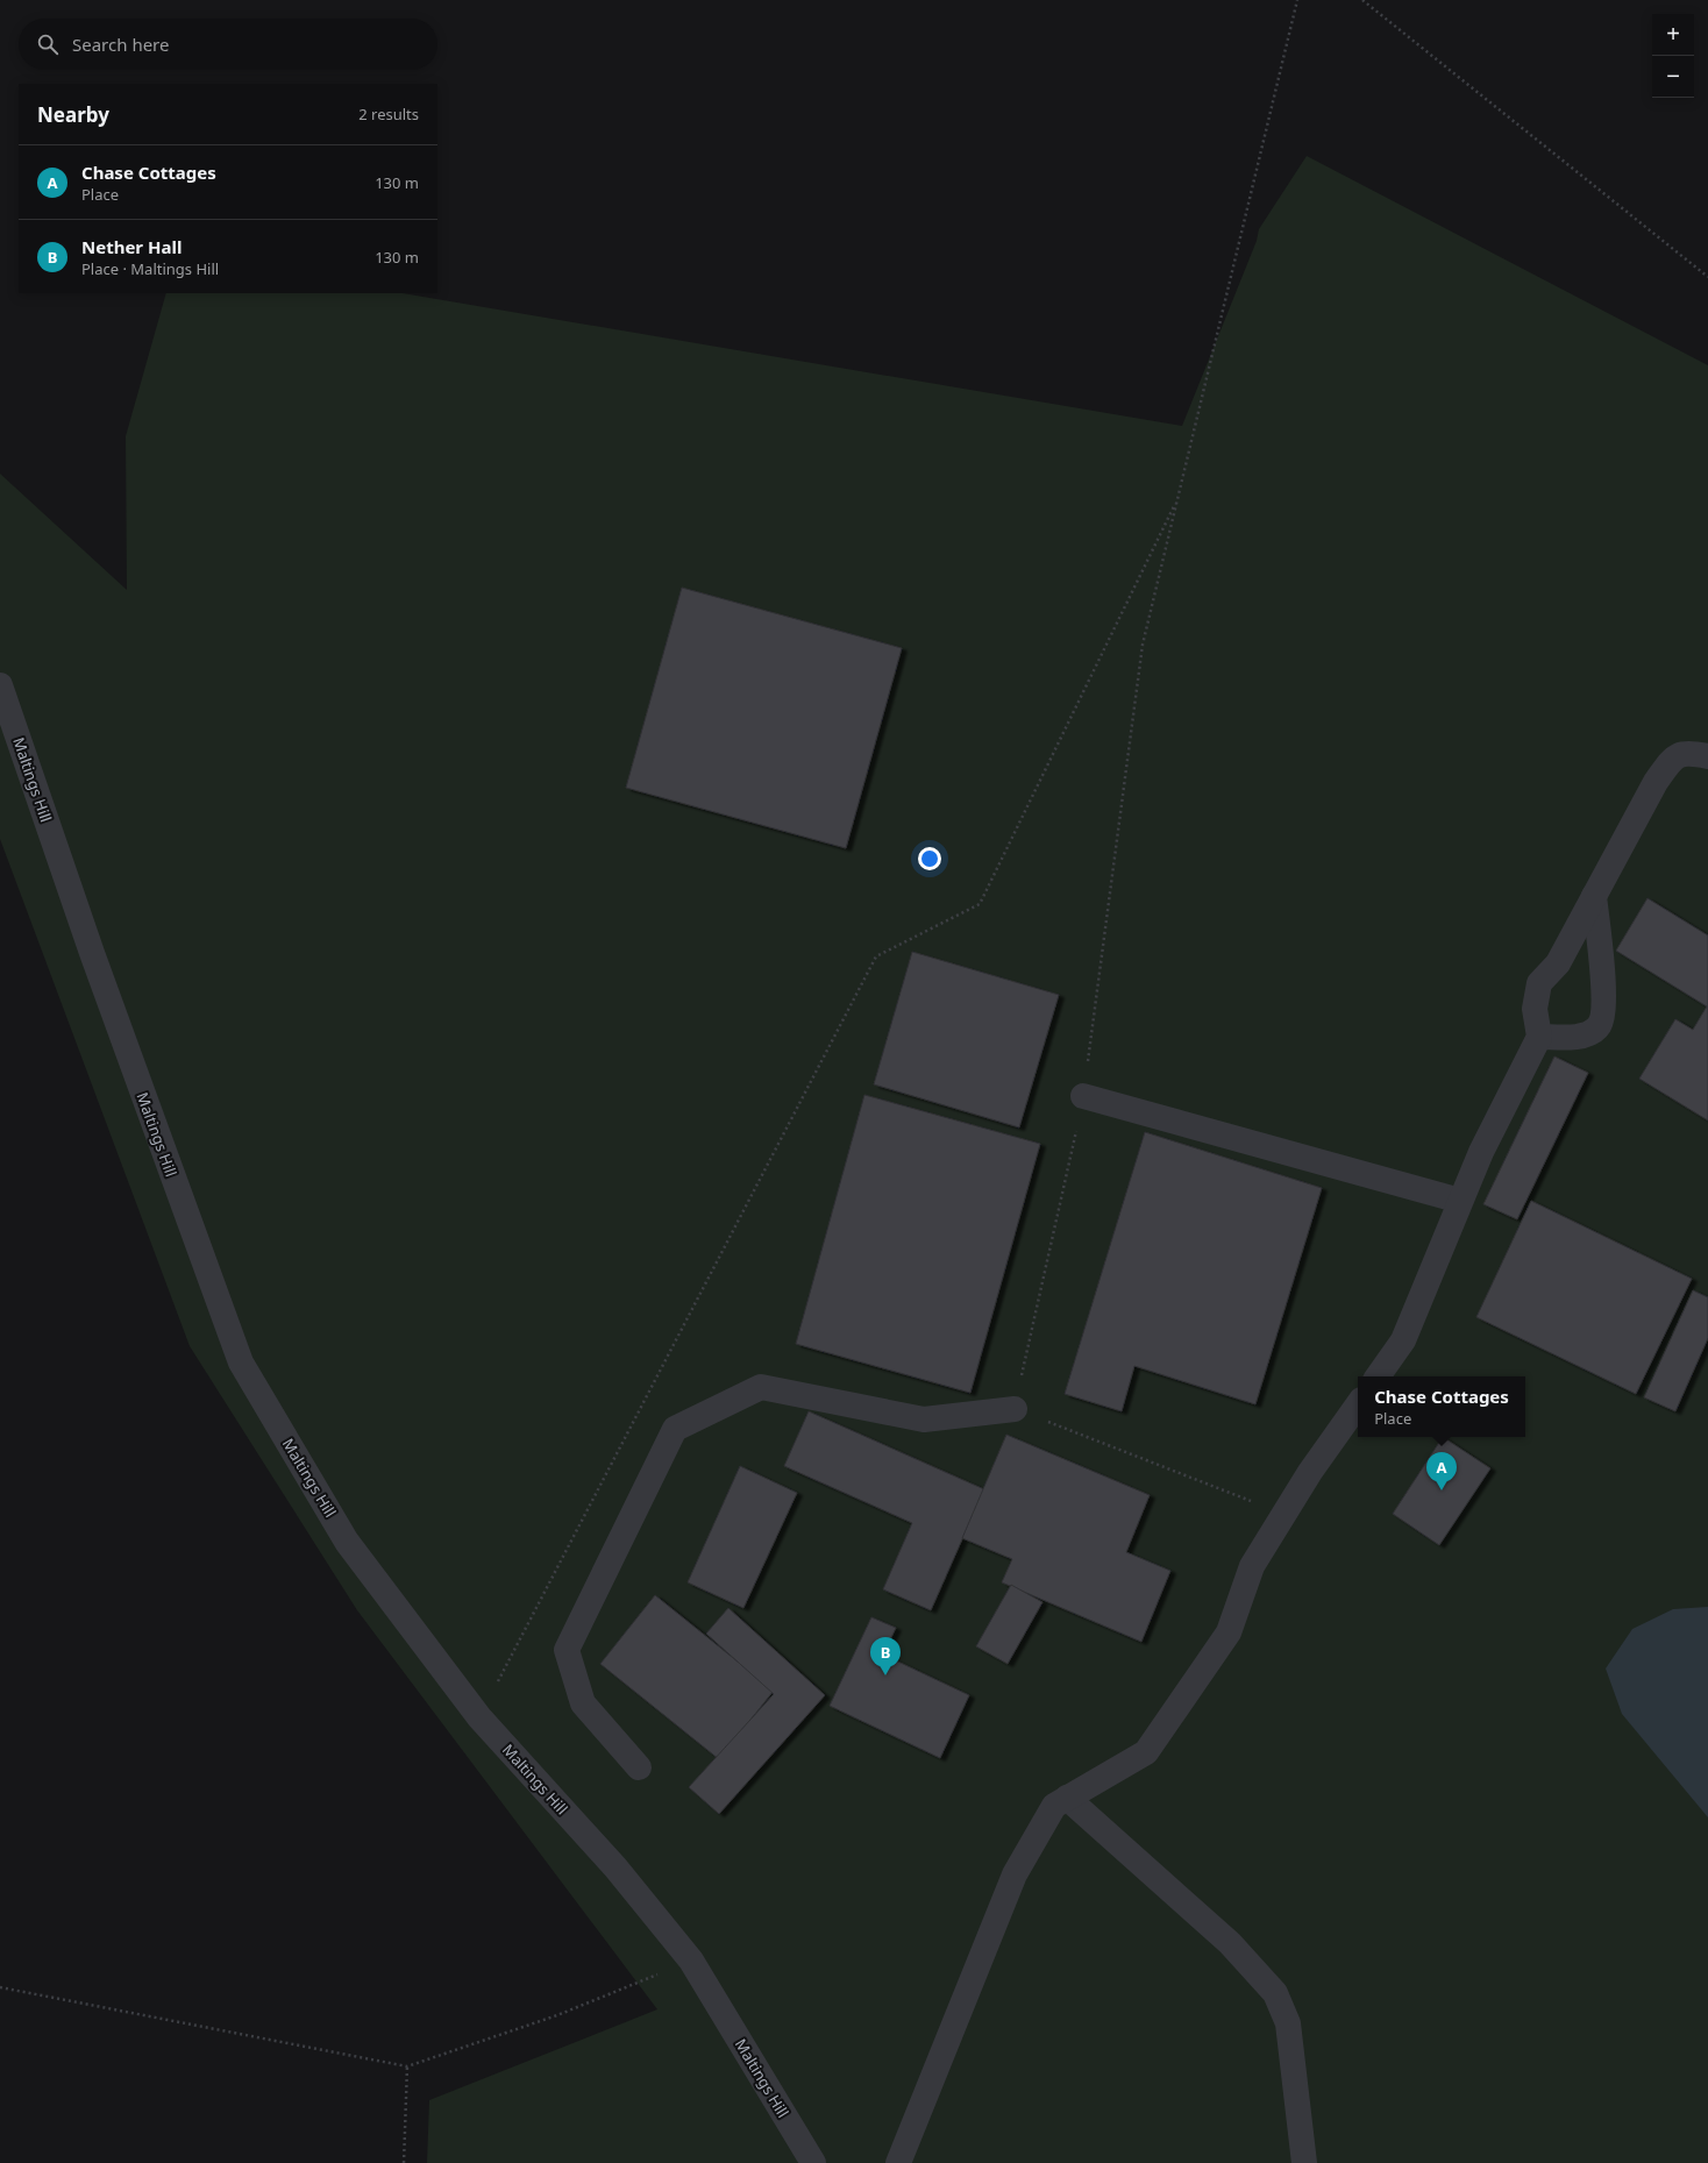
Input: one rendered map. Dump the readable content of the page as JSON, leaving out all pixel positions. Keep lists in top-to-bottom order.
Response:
{
  "streets": {
    "street": ["Maltings Hill"]
  },
  "page": {
    "map_buttons": ["+", "−"],
    "search": "Search here",
    "heading": ["Nearby", "2 results"],
    "list": [
      {
        "mark": "A",
        "name": "Chase Cottages",
        "note": "Place",
        "value": "130 m"
      },
      {
        "mark": "B",
        "name": "Nether Hall",
        "note": "Place · Maltings Hill",
        "value": "130 m"
      }
    ],
    "popup": ["Chase Cottages", "Place"],
    "pins": ["A", "B"]
  }
}
